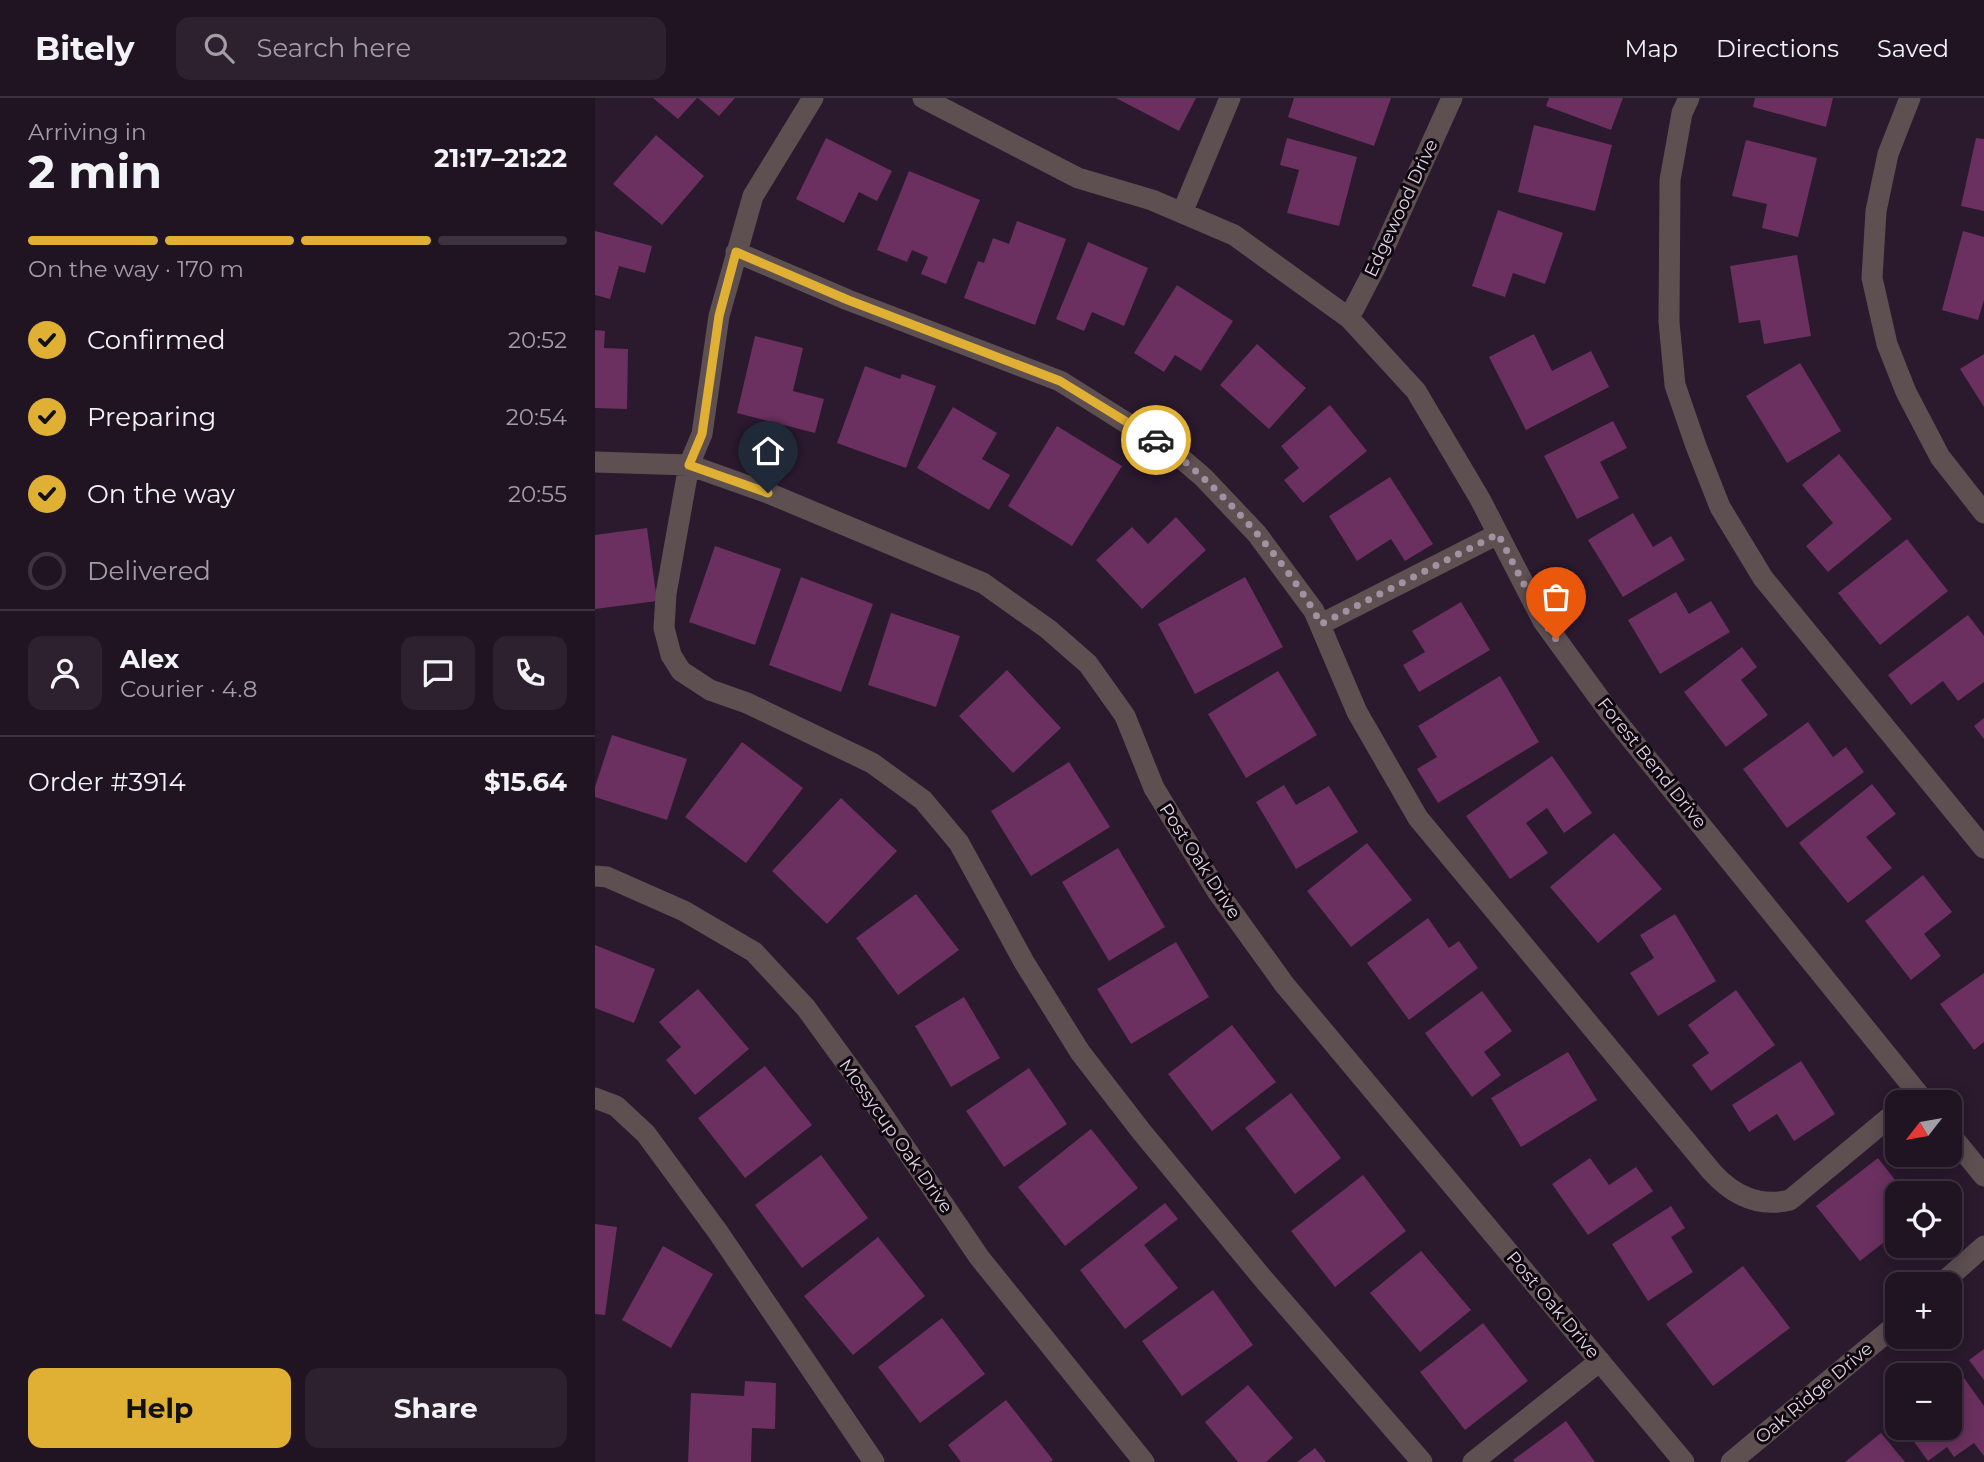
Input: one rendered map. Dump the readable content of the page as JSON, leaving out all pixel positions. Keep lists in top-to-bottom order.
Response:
{
  "streets": {
    "street": [
      "Edgewood Drive",
      "Forest Bend Drive",
      "Post Oak Drive",
      "Mossycup Oak Drive",
      "Oak Ridge Drive"
    ]
  },
  "crossings": [
    ["Edgewood Drive", "Forest Bend Drive"]
  ],
  "north": "bottom left",
  "page": {
    "header": "Bitely",
    "search": "Search here",
    "nav": ["Map", "Directions", "Saved"],
    "heading": ["2 min", "Arriving in", "21:17–21:22"],
    "panel": [
      "Alex",
      "Courier · 4.8",
      "Order #3914",
      "$15.64"
    ],
    "bar": "On the way · 170 m",
    "list": [
      ["Confirmed", "20:52"],
      ["Preparing", "20:54"],
      ["On the way", "20:55"],
      "Delivered"
    ],
    "map_buttons": ["+", "−"],
    "buttons": ["Help", "Share"]
  }
}
